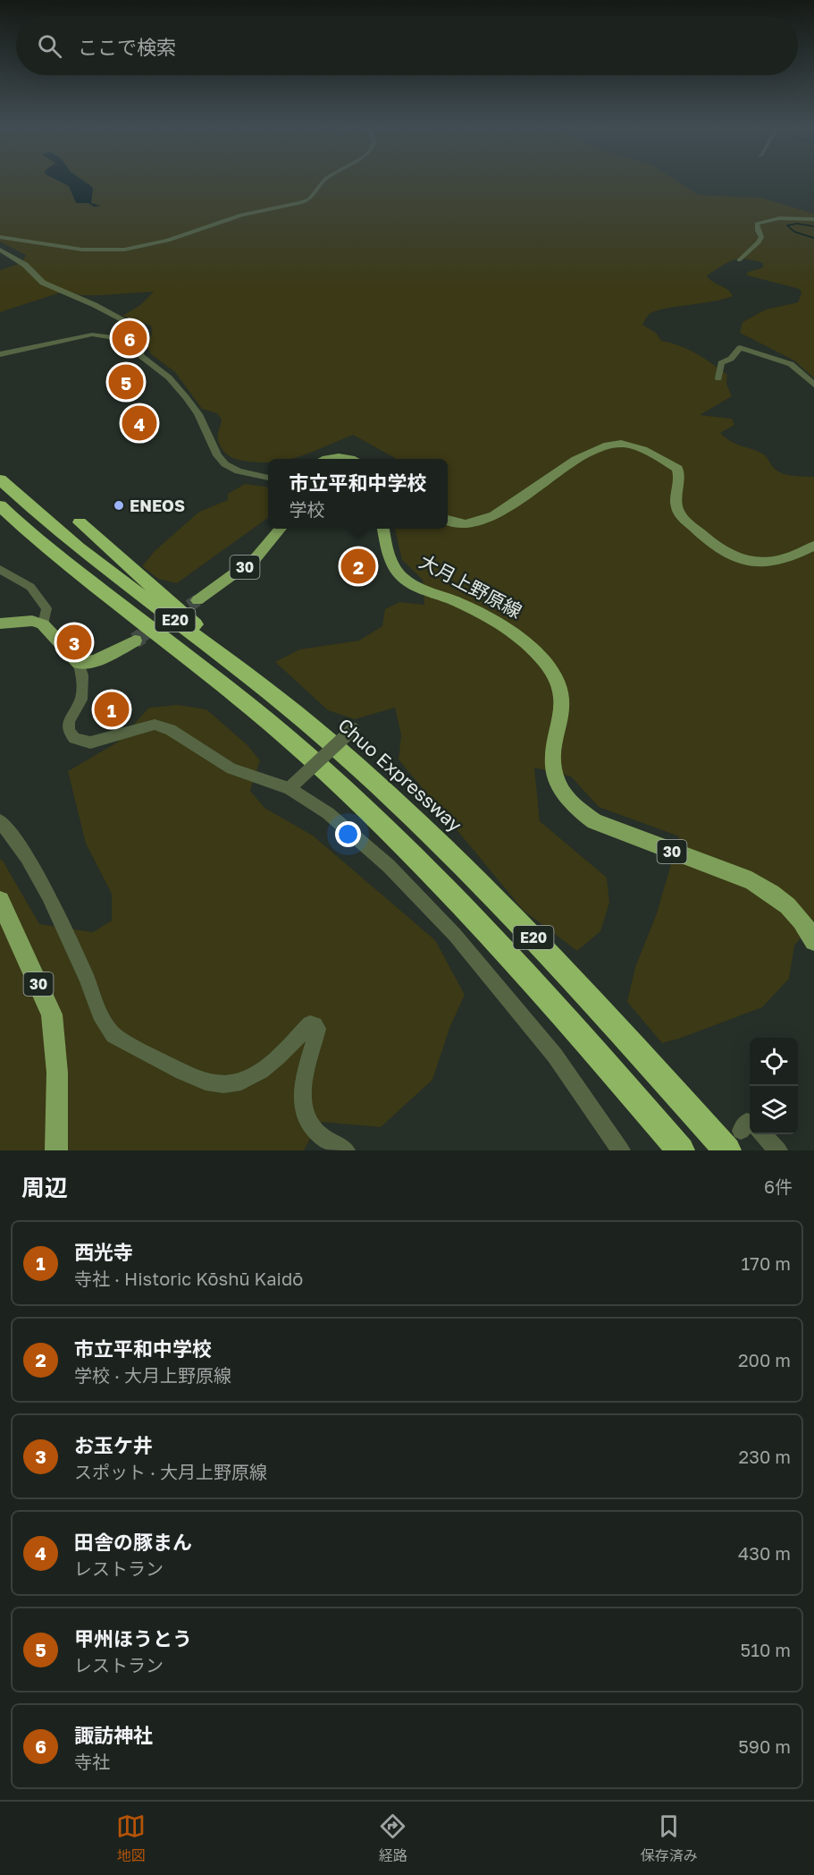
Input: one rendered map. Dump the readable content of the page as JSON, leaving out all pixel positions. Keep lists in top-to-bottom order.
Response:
{
  "streets": {
    "highway": ["E20", "Chuo Expressway"],
    "main road": ["30", "大月上野原線"]
  },
  "places": ["ENEOS"],
  "page": {
    "search": "ここで検索",
    "pins": [
      "6",
      "5",
      "4",
      "2",
      "3",
      "1"
    ],
    "popup": ["市立平和中学校", "学校"],
    "heading": ["周辺", "6件"],
    "list": [
      {
        "mark": "1",
        "name": "西光寺",
        "note": "寺社 · Historic Kōshū Kaidō",
        "value": "170 m"
      },
      {
        "mark": "2",
        "name": "市立平和中学校",
        "note": "学校 · 大月上野原線",
        "value": "200 m"
      },
      {
        "mark": "3",
        "name": "お玉ケ井",
        "note": "スポット · 大月上野原線",
        "value": "230 m"
      },
      {
        "mark": "4",
        "name": "田舎の豚まん",
        "note": "レストラン",
        "value": "430 m"
      },
      {
        "mark": "5",
        "name": "甲州ほうとう",
        "note": "レストラン",
        "value": "510 m"
      },
      {
        "mark": "6",
        "name": "諏訪神社",
        "note": "寺社",
        "value": "590 m"
      }
    ],
    "nav": ["地図", "経路", "保存済み"]
  }
}
